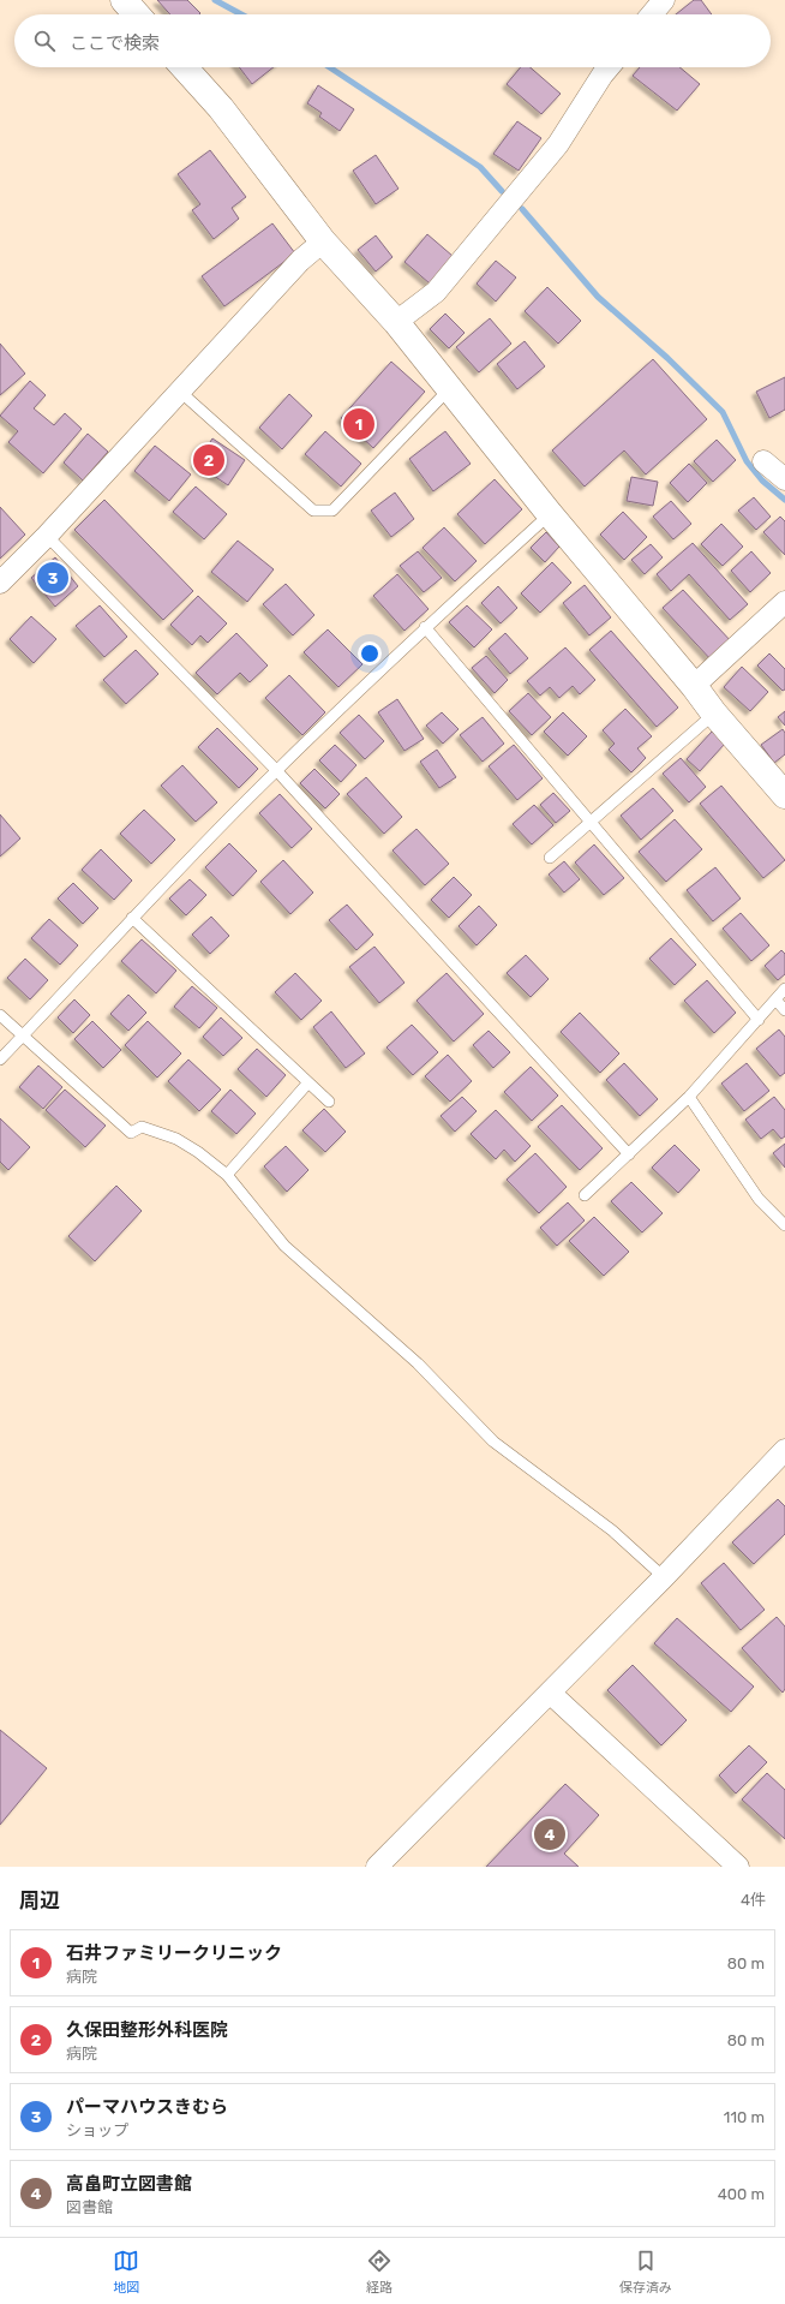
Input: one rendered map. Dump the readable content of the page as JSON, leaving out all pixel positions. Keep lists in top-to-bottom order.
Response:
{
  "page": {
    "search": "ここで検索",
    "pins": [
      "1",
      "2",
      "3",
      "4"
    ],
    "heading": ["周辺", "4件"],
    "list": [
      {
        "mark": "1",
        "name": "石井ファミリークリニック",
        "note": "病院",
        "value": "80 m"
      },
      {
        "mark": "2",
        "name": "久保田整形外科医院",
        "note": "病院",
        "value": "80 m"
      },
      {
        "mark": "3",
        "name": "パーマハウスきむら",
        "note": "ショップ",
        "value": "110 m"
      },
      {
        "mark": "4",
        "name": "高畠町立図書館",
        "note": "図書館",
        "value": "400 m"
      }
    ],
    "nav": ["地図", "経路", "保存済み"]
  }
}
